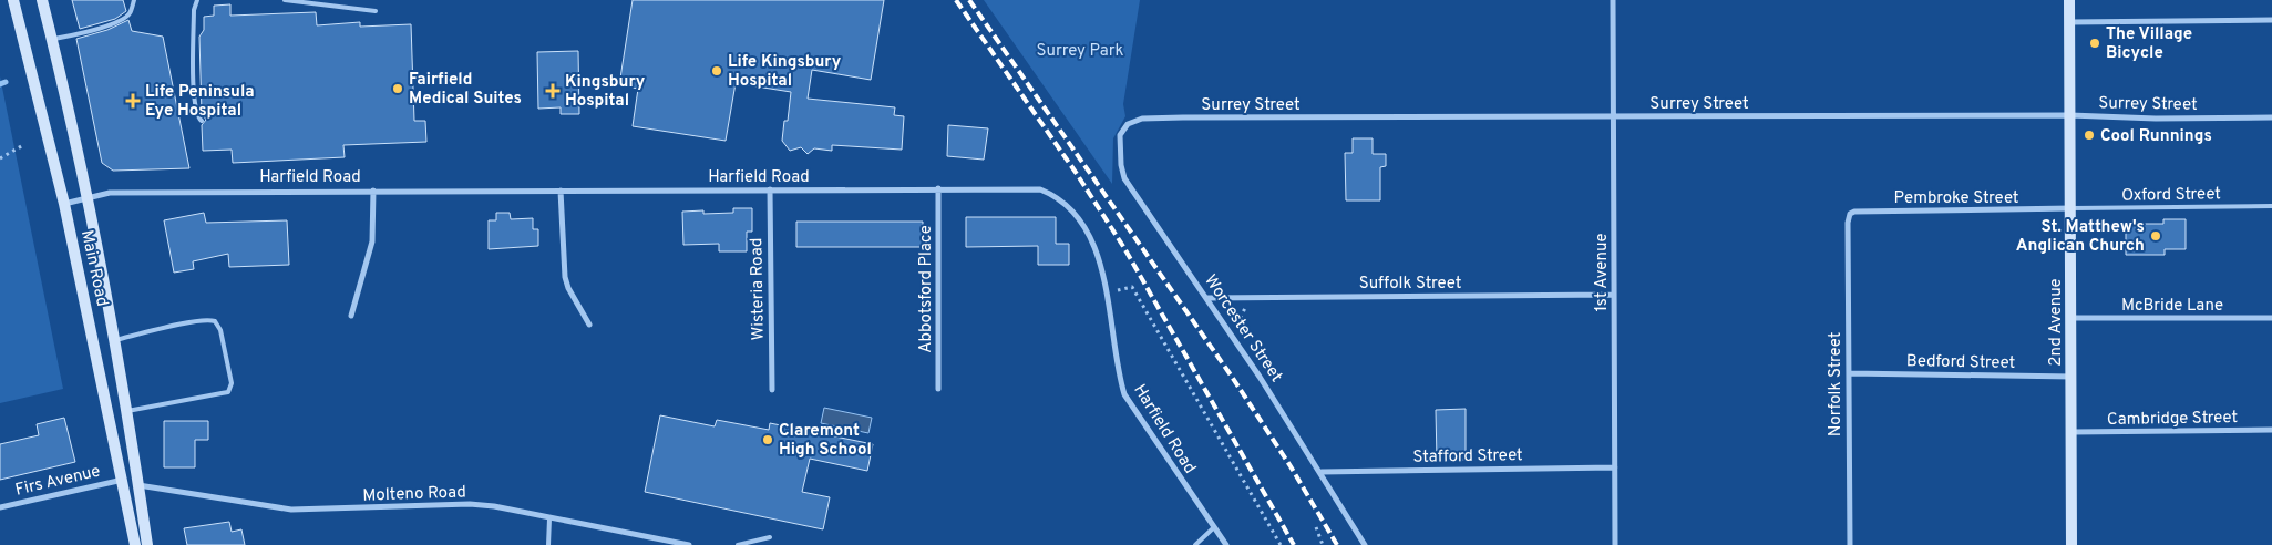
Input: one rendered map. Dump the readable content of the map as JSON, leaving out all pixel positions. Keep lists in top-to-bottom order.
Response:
{
  "streets": {
    "main road": ["Main Road", "2nd Avenue"],
    "street": [
      "Surrey Street",
      "Harfield Road",
      "Pembroke Street",
      "1st Avenue",
      "Suffolk Street",
      "Wisteria Road",
      "Abbotsford Place",
      "McBride Lane",
      "Worcester Street",
      "Bedford Street",
      "Norfolk Street",
      "Cambridge Street",
      "Stafford Street",
      "Firs Avenue",
      "Molteno Road"
    ],
    "lane": ["Oxford Street"]
  },
  "crossings": [
    ["Surrey Street", "1st Avenue"],
    ["Surrey Street", "2nd Avenue"],
    ["Surrey Street", "Worcester Street"],
    ["Harfield Road", "Main Road"],
    ["Harfield Road", "Wisteria Road"],
    ["Harfield Road", "Abbotsford Place"],
    ["Oxford Street", "Pembroke Street"],
    ["Oxford Street", "2nd Avenue"],
    ["Pembroke Street", "2nd Avenue"],
    ["Pembroke Street", "Norfolk Street"],
    ["Main Road", "Firs Avenue"],
    ["Main Road", "Molteno Road"],
    ["1st Avenue", "Suffolk Street"],
    ["1st Avenue", "Stafford Street"],
    ["Suffolk Street", "Worcester Street"],
    ["McBride Lane", "2nd Avenue"],
    ["2nd Avenue", "Bedford Street"],
    ["2nd Avenue", "Cambridge Street"],
    ["Worcester Street", "Stafford Street"],
    ["Bedford Street", "Norfolk Street"]
  ],
  "parks": ["Surrey Park"],
  "places": {
    "other": [
      "The Village Bicycle",
      "Life Kingsbury Hospital",
      "Fairfield Medical Suites",
      "Cool Runnings",
      "St. Matthew's Anglican Church",
      "Claremont High School"
    ],
    "health": ["Kingsbury Hospital", "Life Peninsula Eye Hospital"]
  }
}
